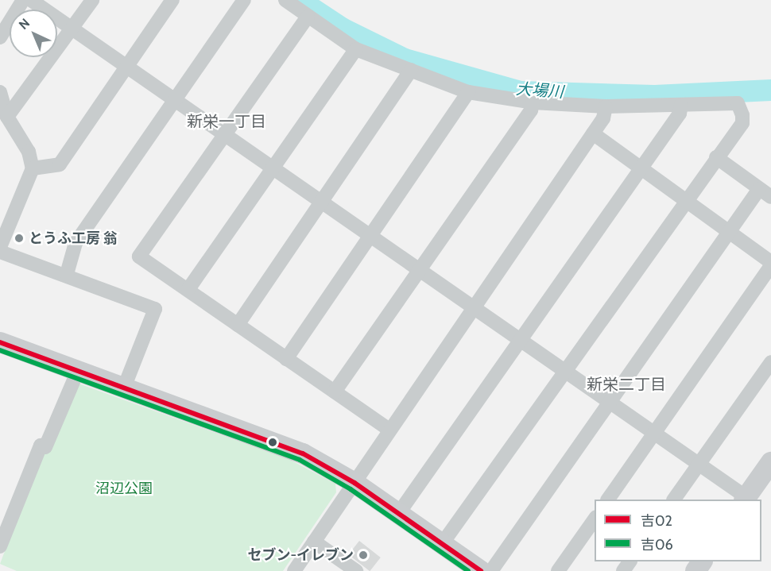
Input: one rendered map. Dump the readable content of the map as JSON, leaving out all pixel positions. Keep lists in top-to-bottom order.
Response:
{
  "districts": ["新栄一丁目", "新栄二丁目"],
  "water": ["大場川"],
  "parks": ["沼辺公園"],
  "places": ["とうふ工房 翁", "セブン-イレブン"],
  "lines": ["transit line 吉02", "transit line 吉06"],
  "legend": ["吉02", "吉06"],
  "north": "top left"
}
